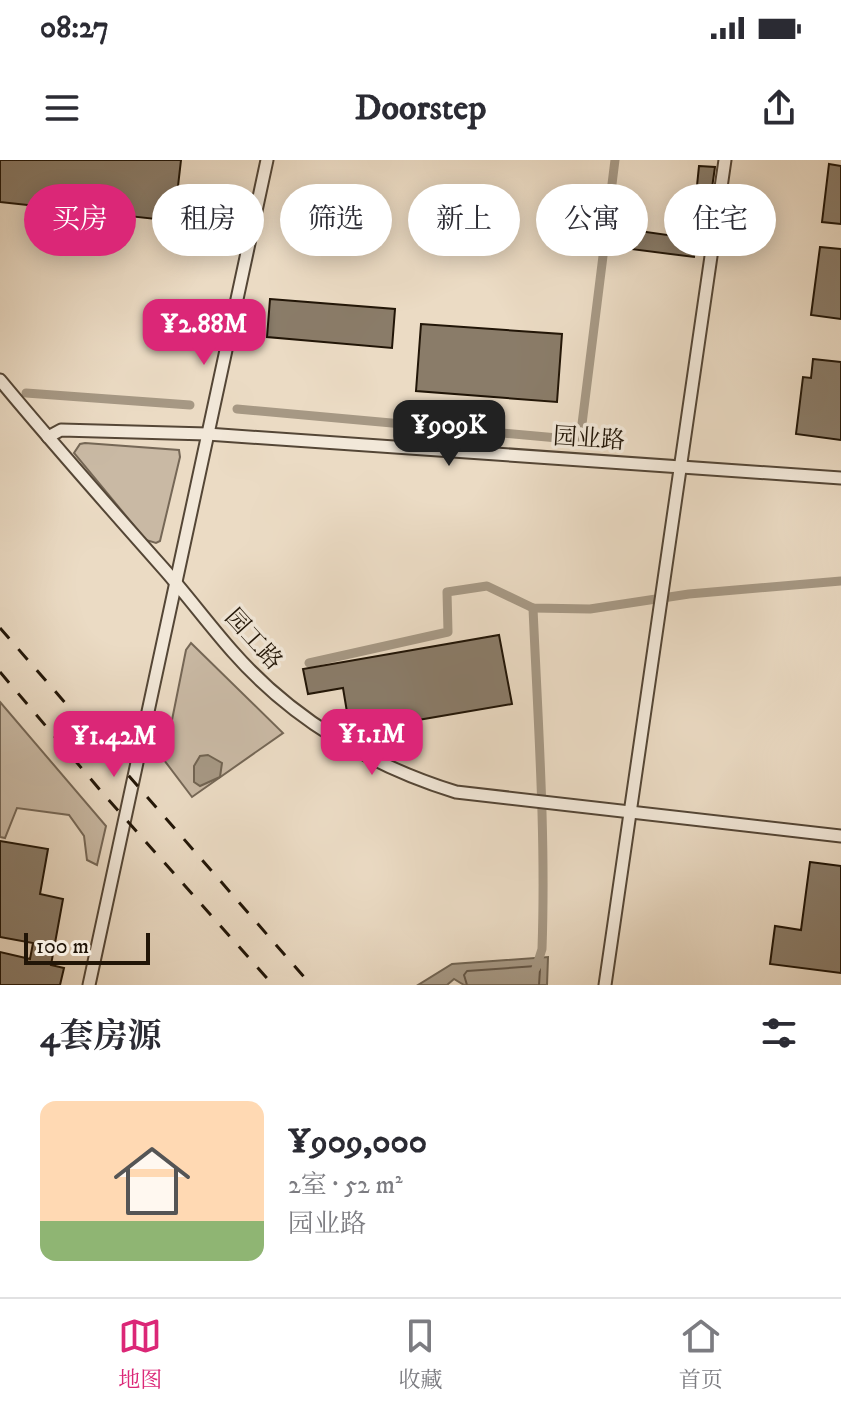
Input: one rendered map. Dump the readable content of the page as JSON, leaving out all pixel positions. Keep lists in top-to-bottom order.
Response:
{
  "streets": {
    "street": ["园业路", "园工路"]
  },
  "crossings": [
    ["园业路", "园工路"]
  ],
  "scale_bar": "100 m",
  "page": {
    "status": "08:27",
    "header": "Doorstep",
    "chip": [
      "买房",
      "租房",
      "筛选",
      "新上",
      "公寓",
      "住宅"
    ],
    "price": [
      "¥2.88M",
      "¥909K",
      "¥1.1M",
      "¥1.42M"
    ],
    "scale": "100 m",
    "heading": "4套房源",
    "list": [
      {
        "name": "¥909,000",
        "note": "2室 · 52 m² · 园业路"
      }
    ],
    "tabs": ["地图", "收藏", "首页"]
  }
}
